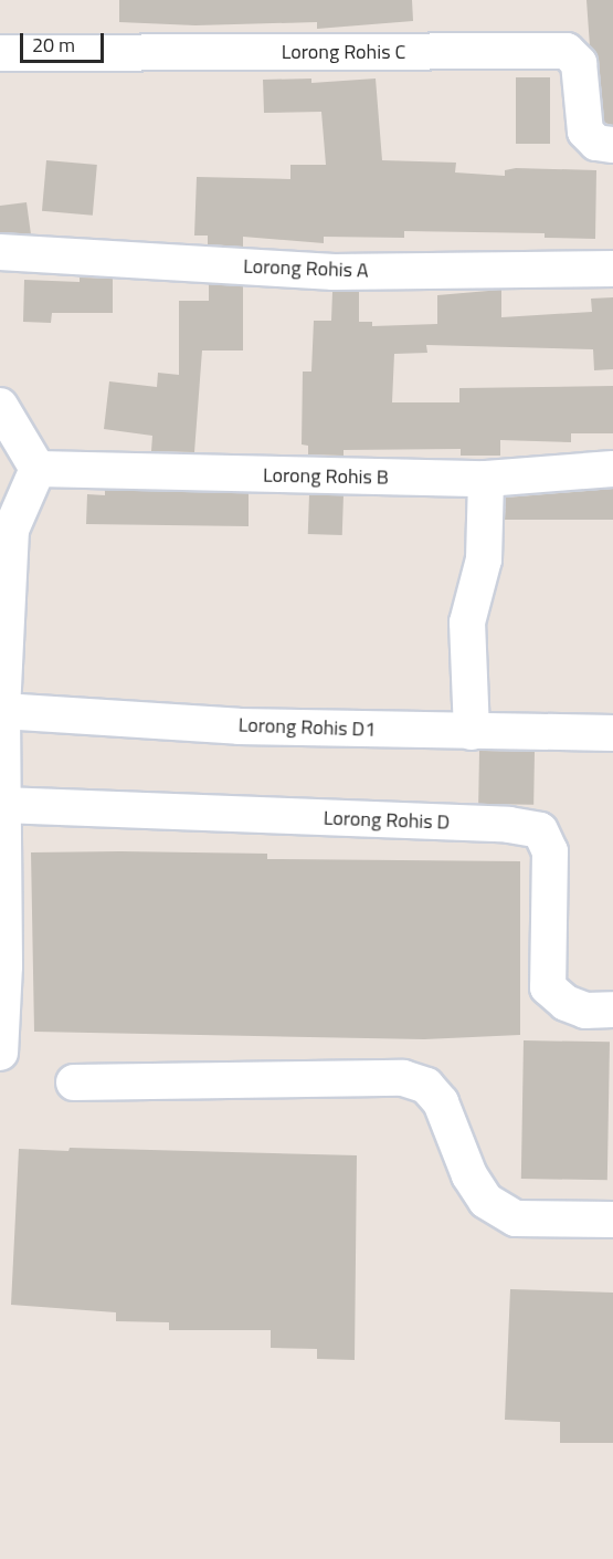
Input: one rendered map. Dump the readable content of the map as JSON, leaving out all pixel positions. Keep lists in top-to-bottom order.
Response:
{
  "streets": {
    "street": [
      "Lorong Rohis C",
      "Lorong Rohis A",
      "Lorong Rohis B",
      "Lorong Rohis D1",
      "Lorong Rohis D"
    ]
  },
  "scale_bar": "20 m"
}
